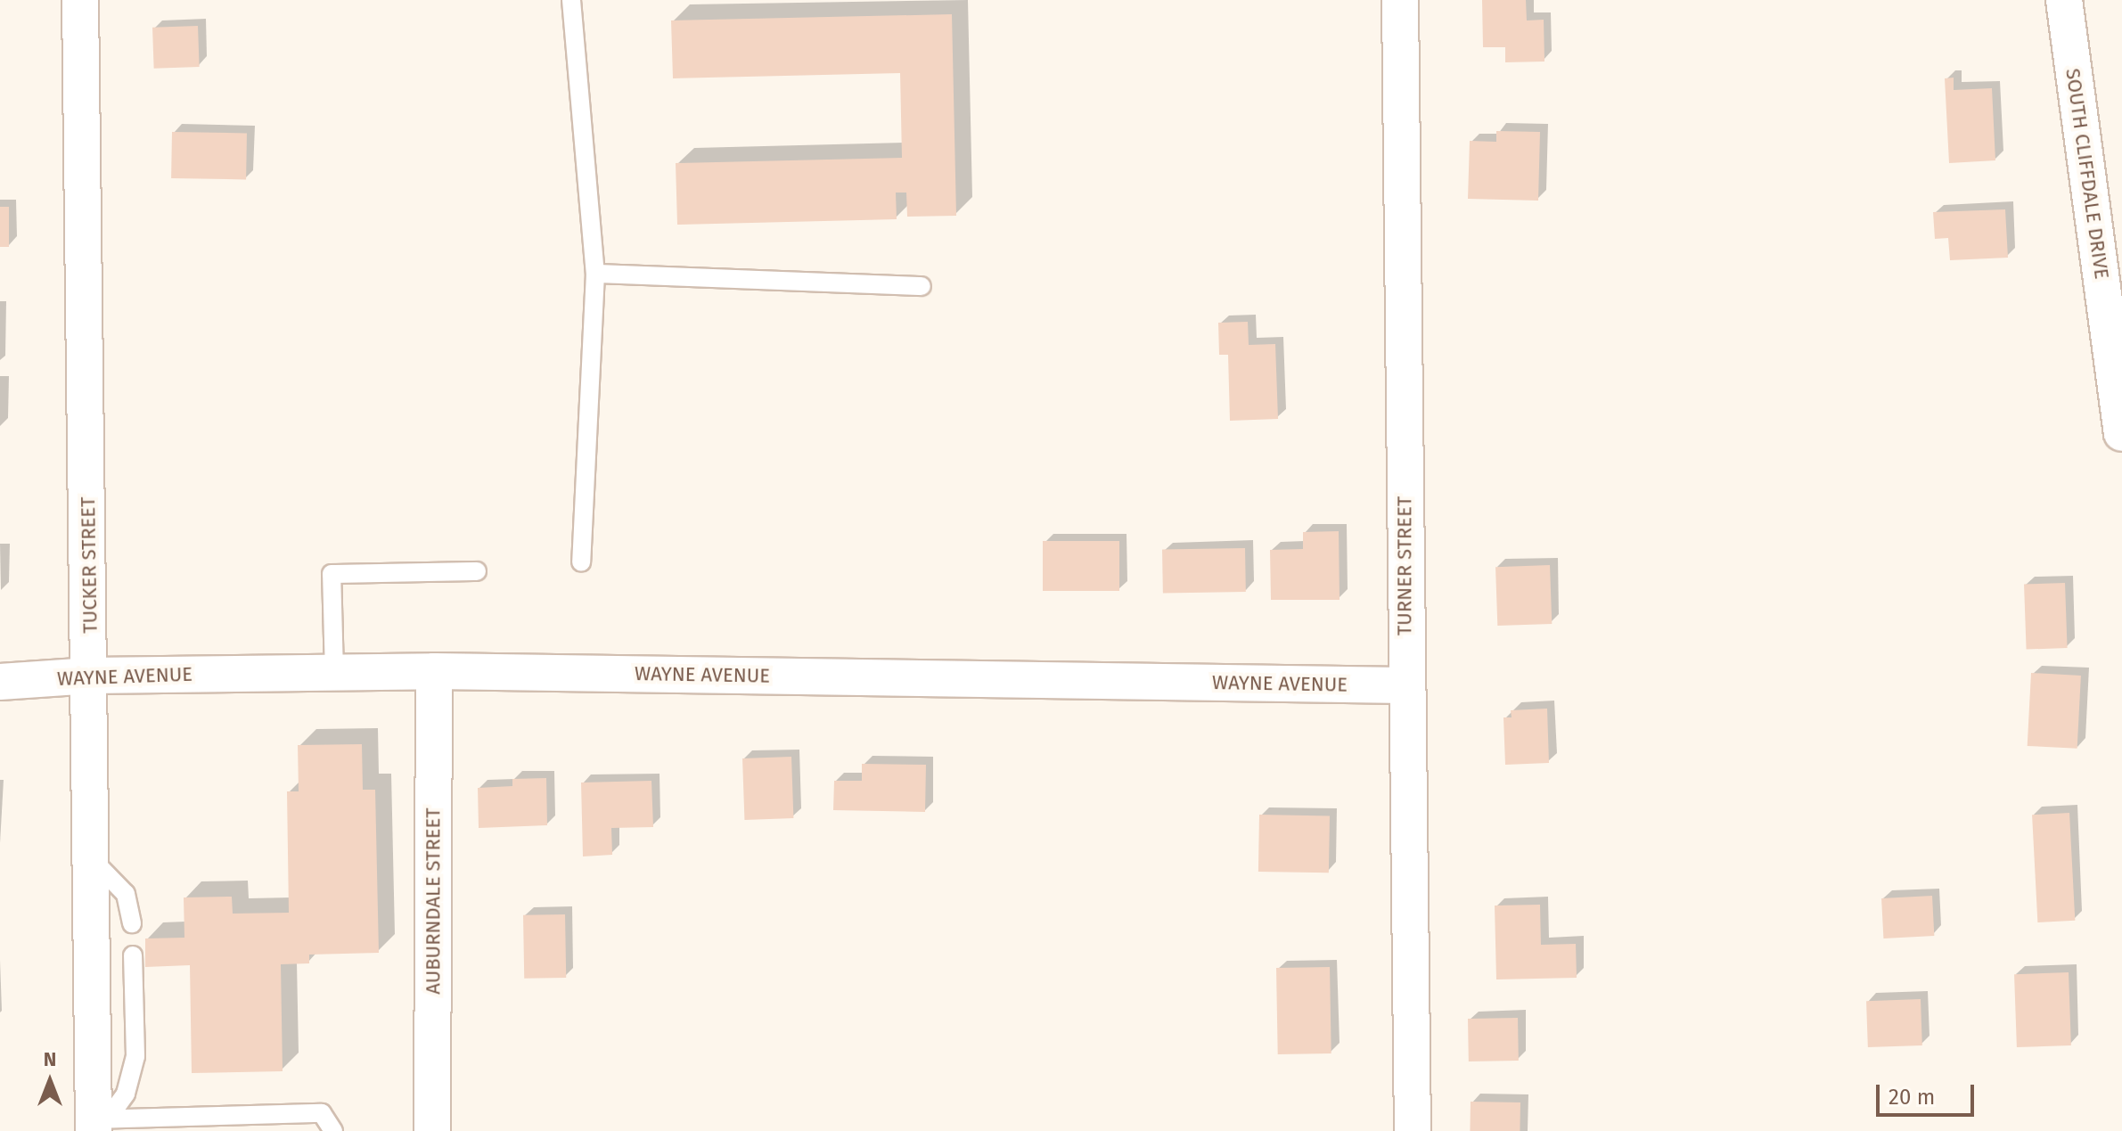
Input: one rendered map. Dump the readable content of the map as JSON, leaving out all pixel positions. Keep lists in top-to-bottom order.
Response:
{
  "streets": {
    "street": [
      "SOUTH CLIFFDALE DRIVE",
      "TUCKER STREET",
      "TURNER STREET",
      "WAYNE AVENUE",
      "AUBURNDALE STREET"
    ]
  },
  "crossings": [
    ["TUCKER STREET", "WAYNE AVENUE"],
    ["TURNER STREET", "WAYNE AVENUE"],
    ["WAYNE AVENUE", "AUBURNDALE STREET"]
  ],
  "scale_bar": "20 m",
  "north": "top"
}
